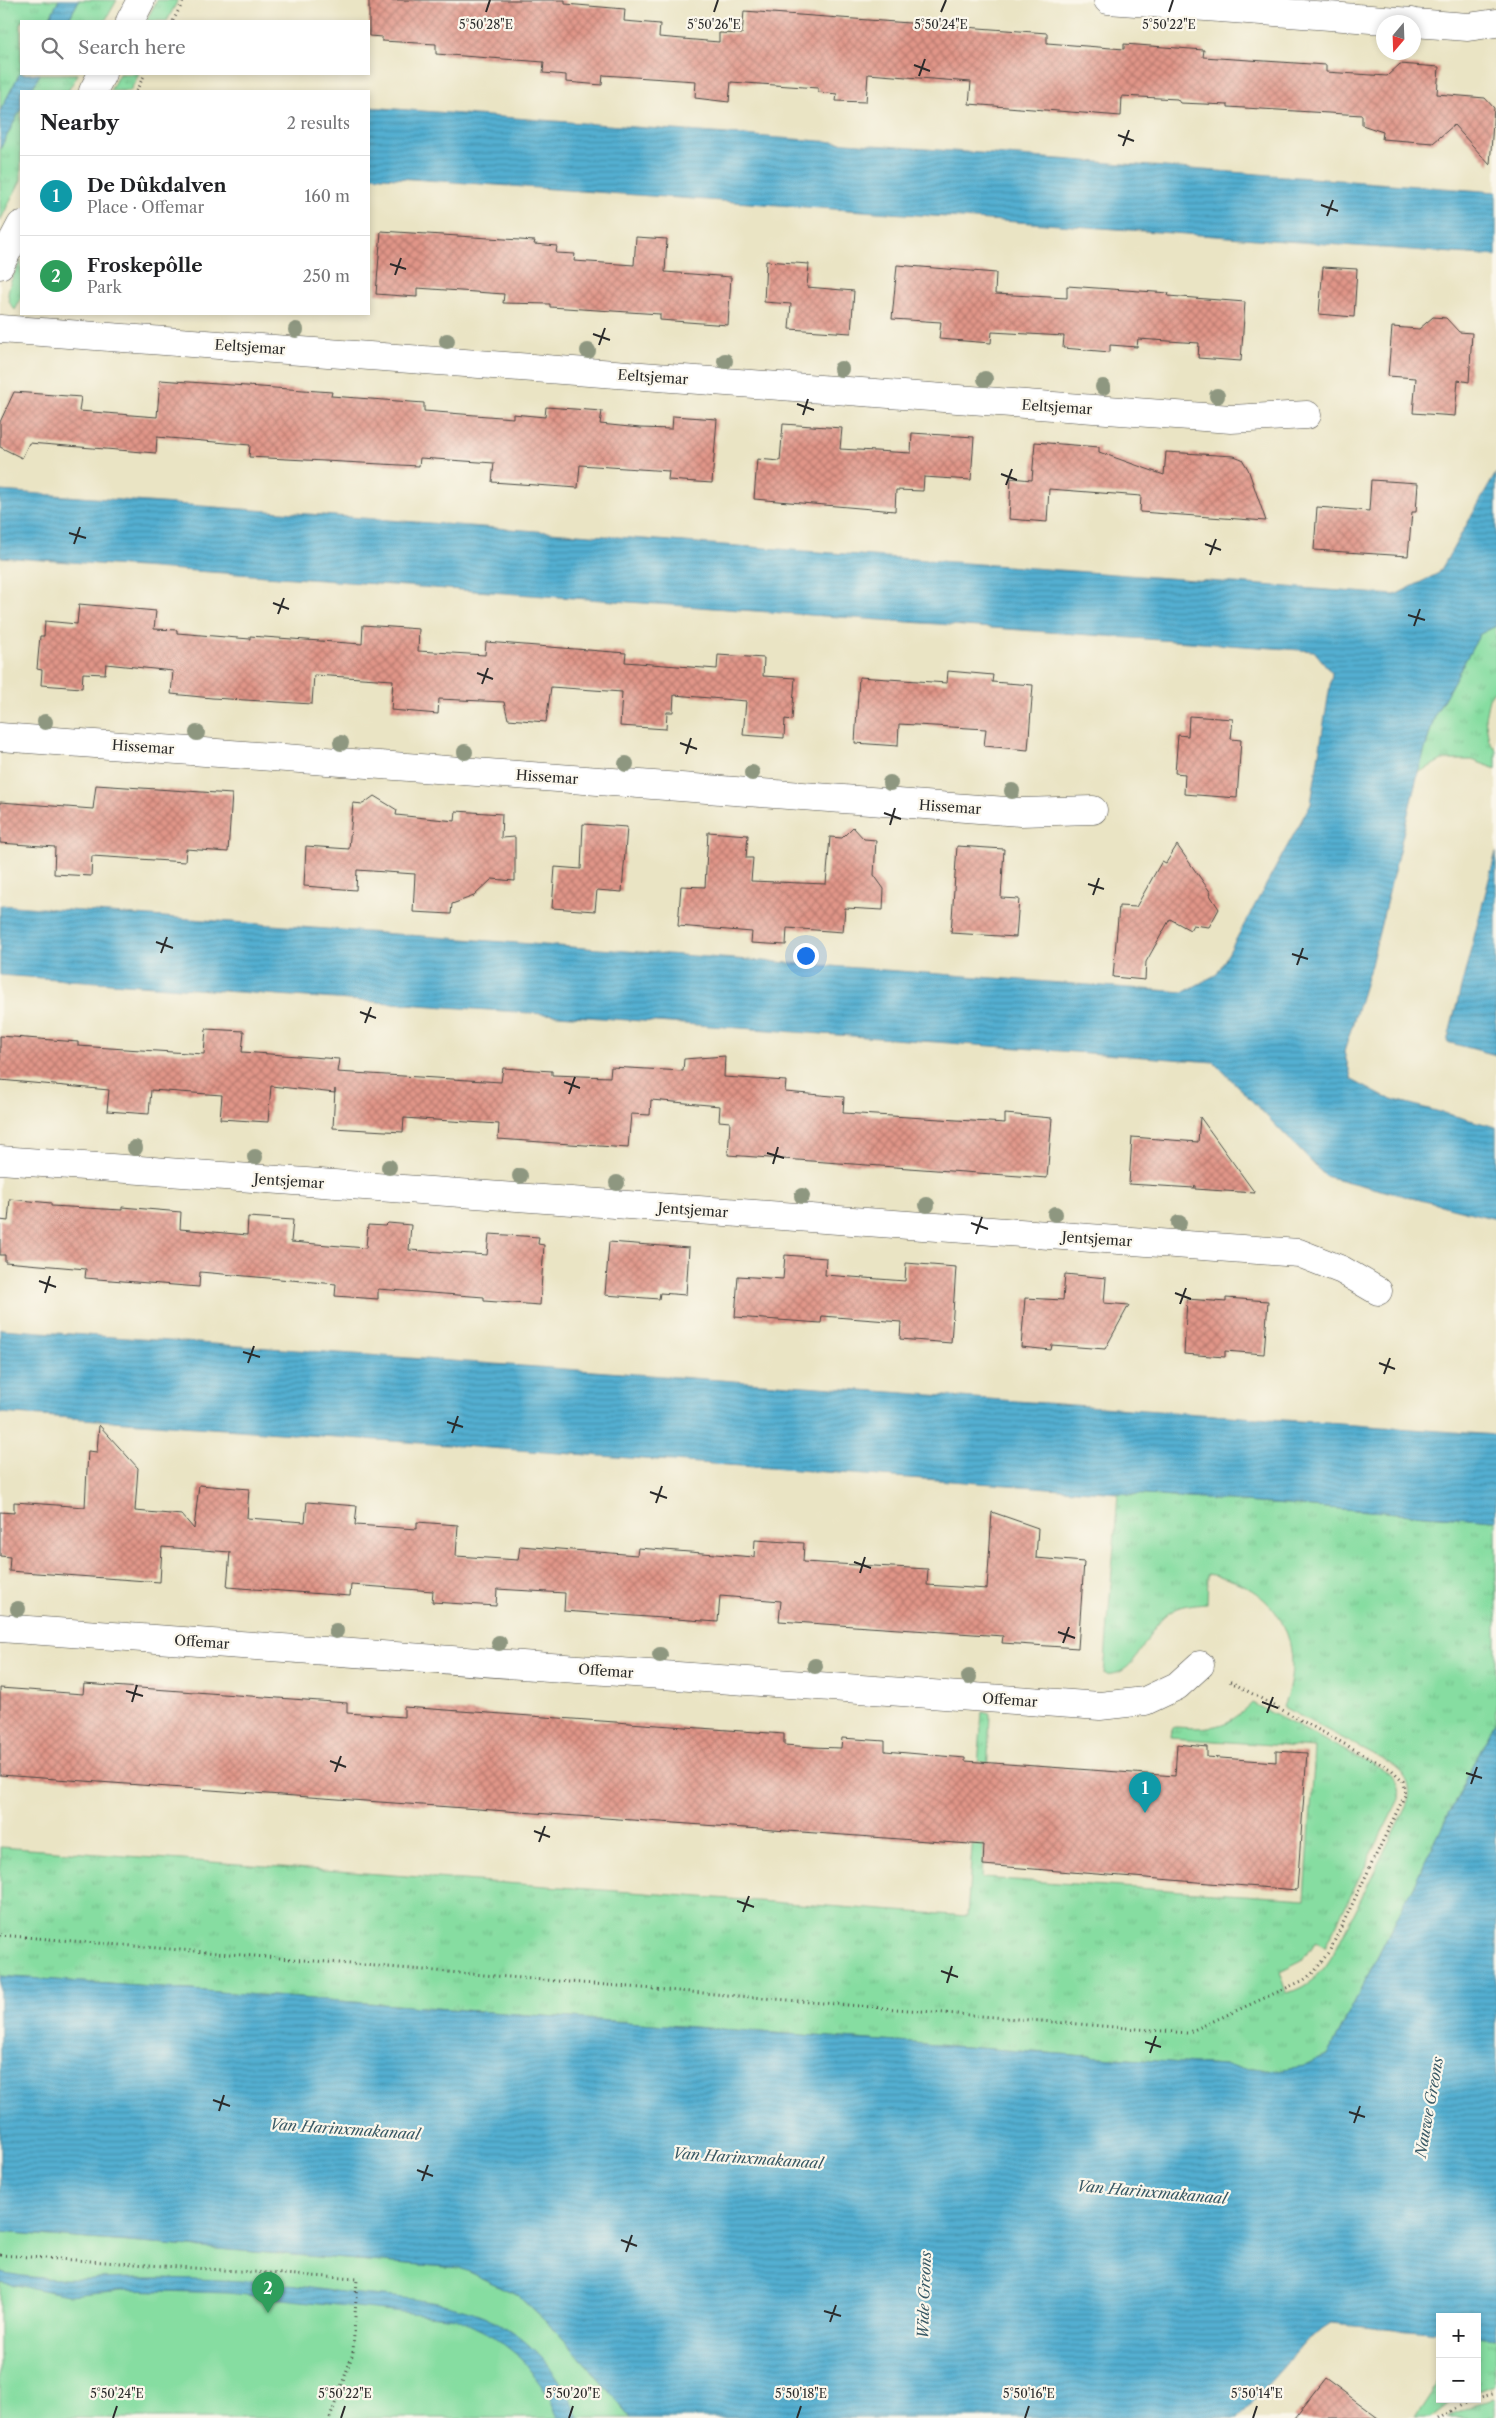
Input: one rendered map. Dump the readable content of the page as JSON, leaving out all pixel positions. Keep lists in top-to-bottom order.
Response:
{
  "streets": {
    "street": [
      "Eeltsjemar",
      "Hissemar",
      "Jentsjemar",
      "Offemar"
    ]
  },
  "water": ["Nauwe Greons", "Van Harinxmakanaal", "Wide Greons"],
  "north": "bottom",
  "page": {
    "search": "Search here",
    "heading": ["Nearby", "2 results"],
    "list": [
      {
        "mark": "1",
        "name": "De Dûkdalven",
        "note": "Place · Offemar",
        "value": "160 m"
      },
      {
        "mark": "2",
        "name": "Froskepôlle",
        "note": "Park",
        "value": "250 m"
      }
    ],
    "pins": ["1", "2"],
    "map_buttons": ["+", "−"]
  },
  "coordinates": [
    "5°50'24\"E",
    "5°50'22\"E",
    "5°50'28\"E",
    "5°50'26\"E",
    "5°50'20\"E",
    "5°50'18\"E",
    "5°50'16\"E",
    "5°50'14\"E"
  ]
}
